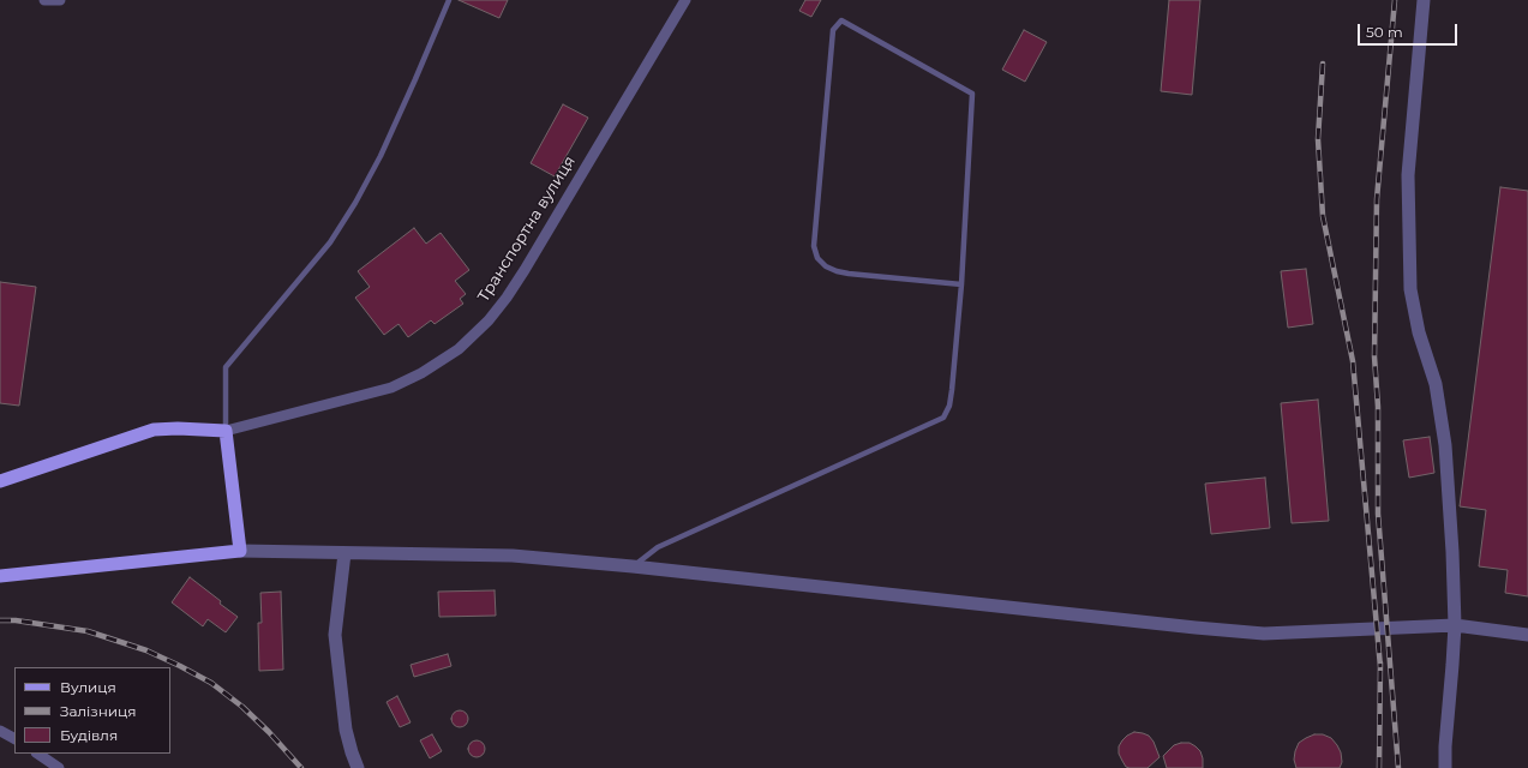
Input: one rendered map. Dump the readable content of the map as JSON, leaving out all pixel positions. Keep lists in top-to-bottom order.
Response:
{
  "streets": {
    "street": ["Транспортна вулиця"]
  },
  "legend": ["Вулиця", "Залізниця", "Будівля"],
  "scale_bar": "50 m"
}
